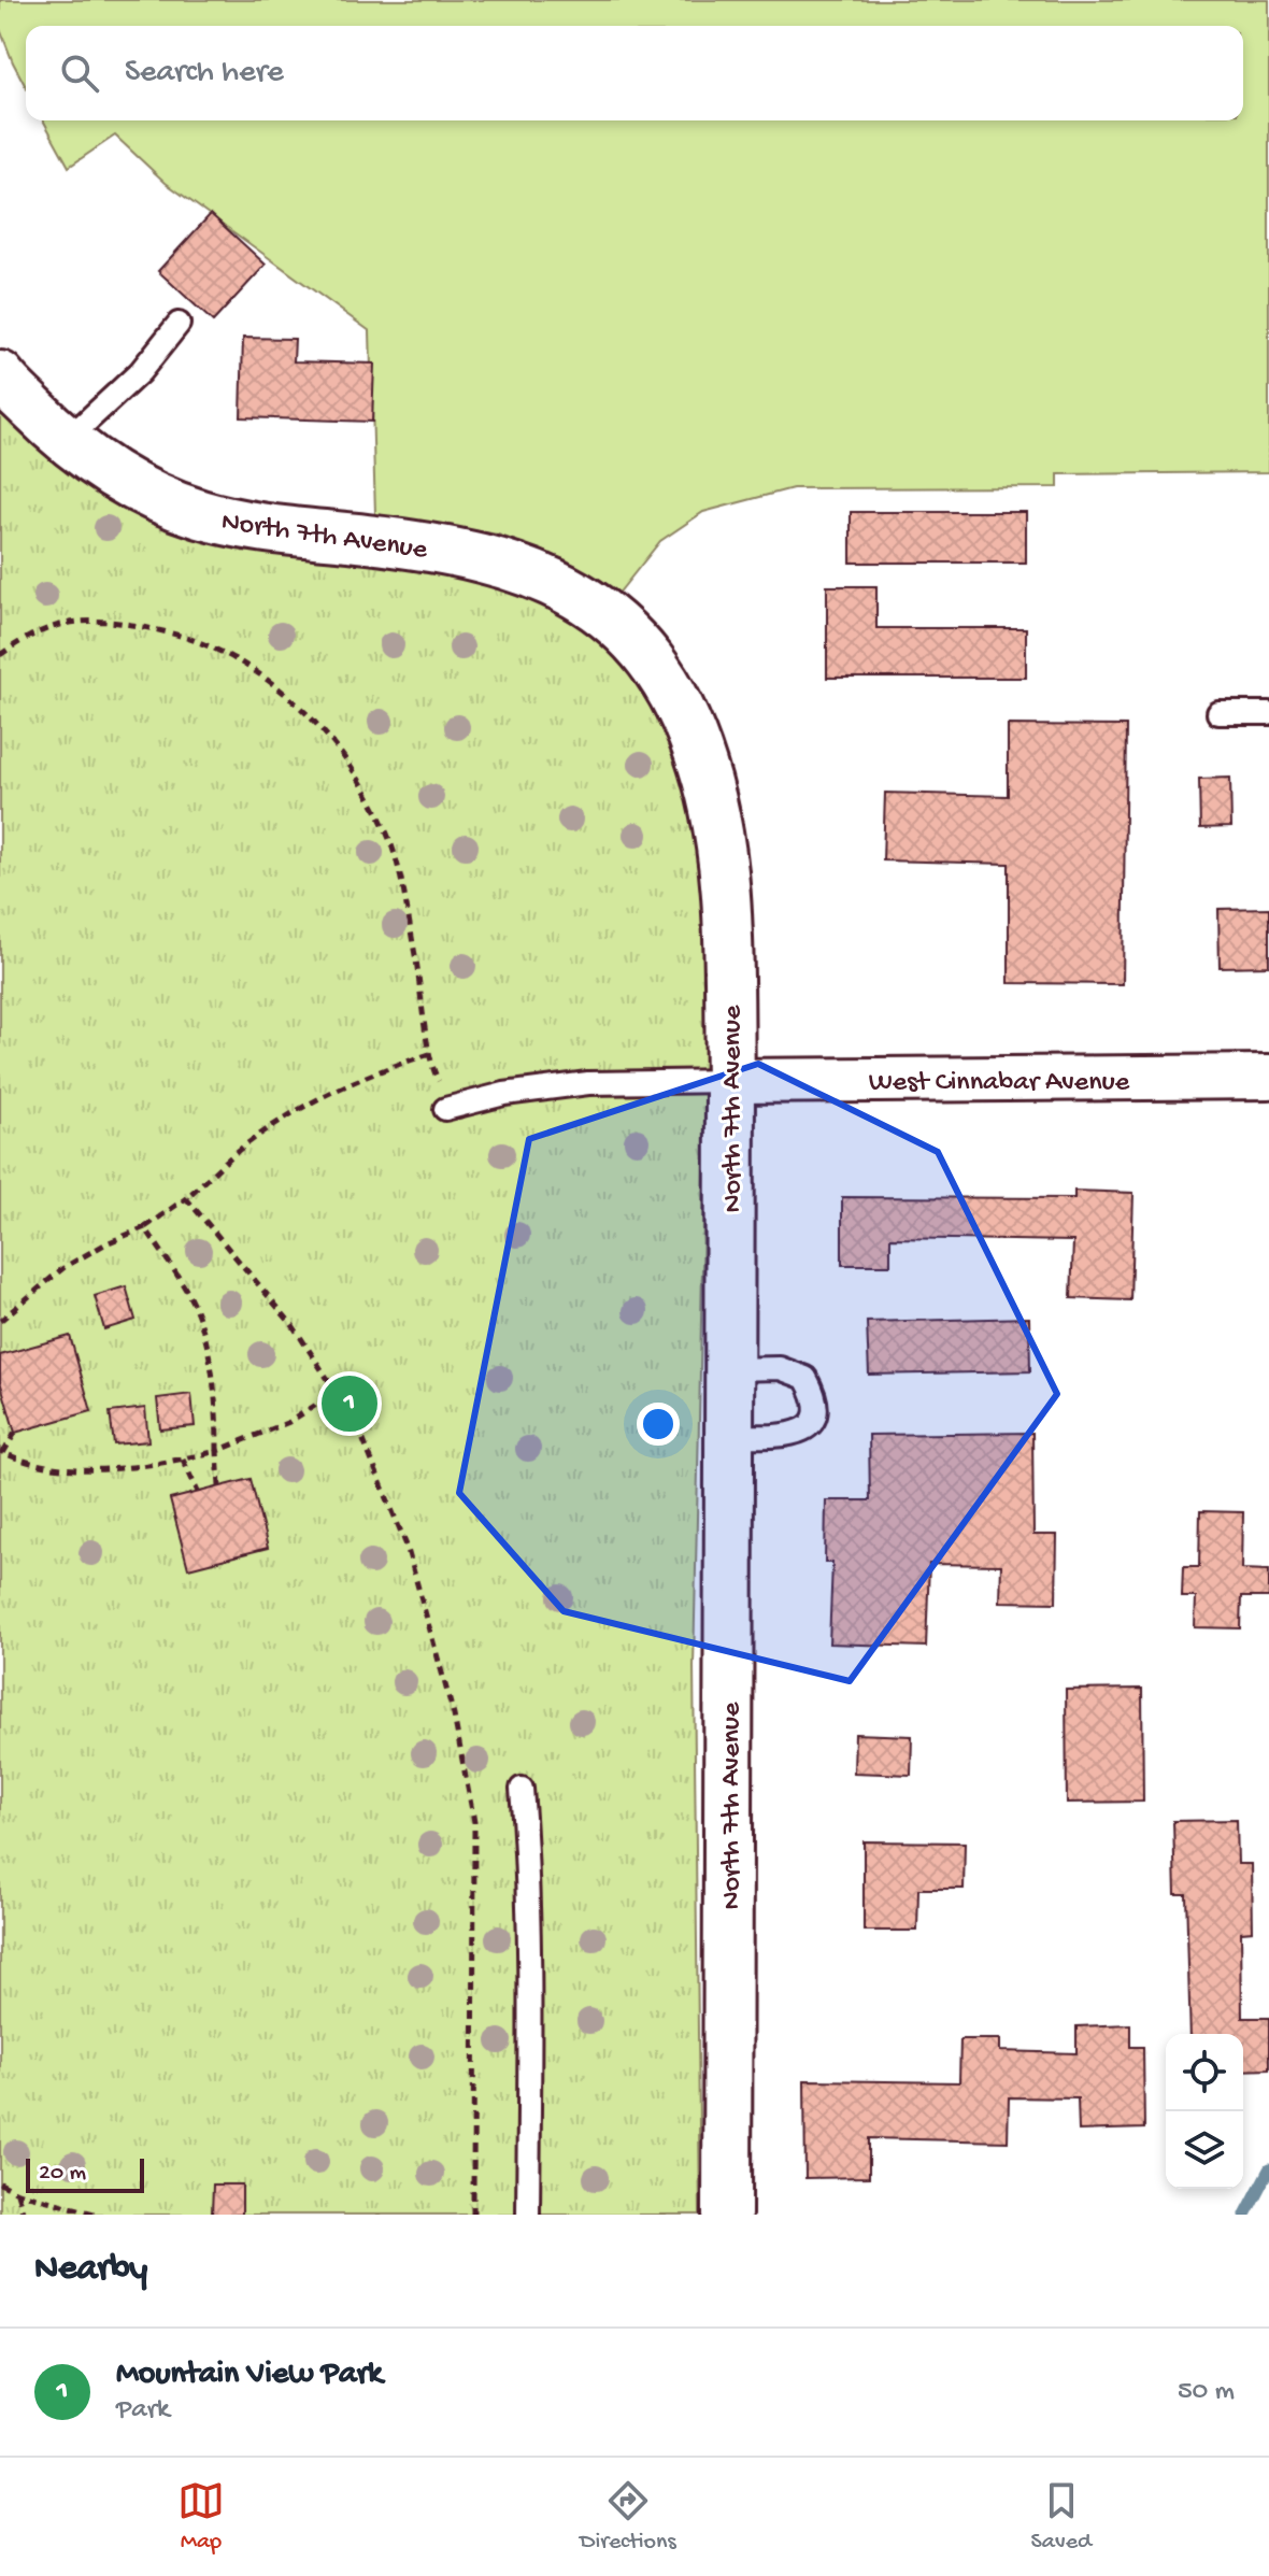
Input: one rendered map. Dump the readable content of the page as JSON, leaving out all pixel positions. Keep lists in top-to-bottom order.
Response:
{
  "streets": {
    "street": ["North 7th Avenue", "West Cinnabar Avenue"]
  },
  "crossings": [
    ["North 7th Avenue", "West Cinnabar Avenue"]
  ],
  "scale_bar": "20 m",
  "page": {
    "search": "Search here",
    "pins": "1",
    "scale": "20 m",
    "heading": "Nearby",
    "list": [
      {
        "mark": "1",
        "name": "Mountain View Park",
        "note": "Park",
        "value": "50 m"
      }
    ],
    "nav": ["Map", "Directions", "Saved"]
  }
}
